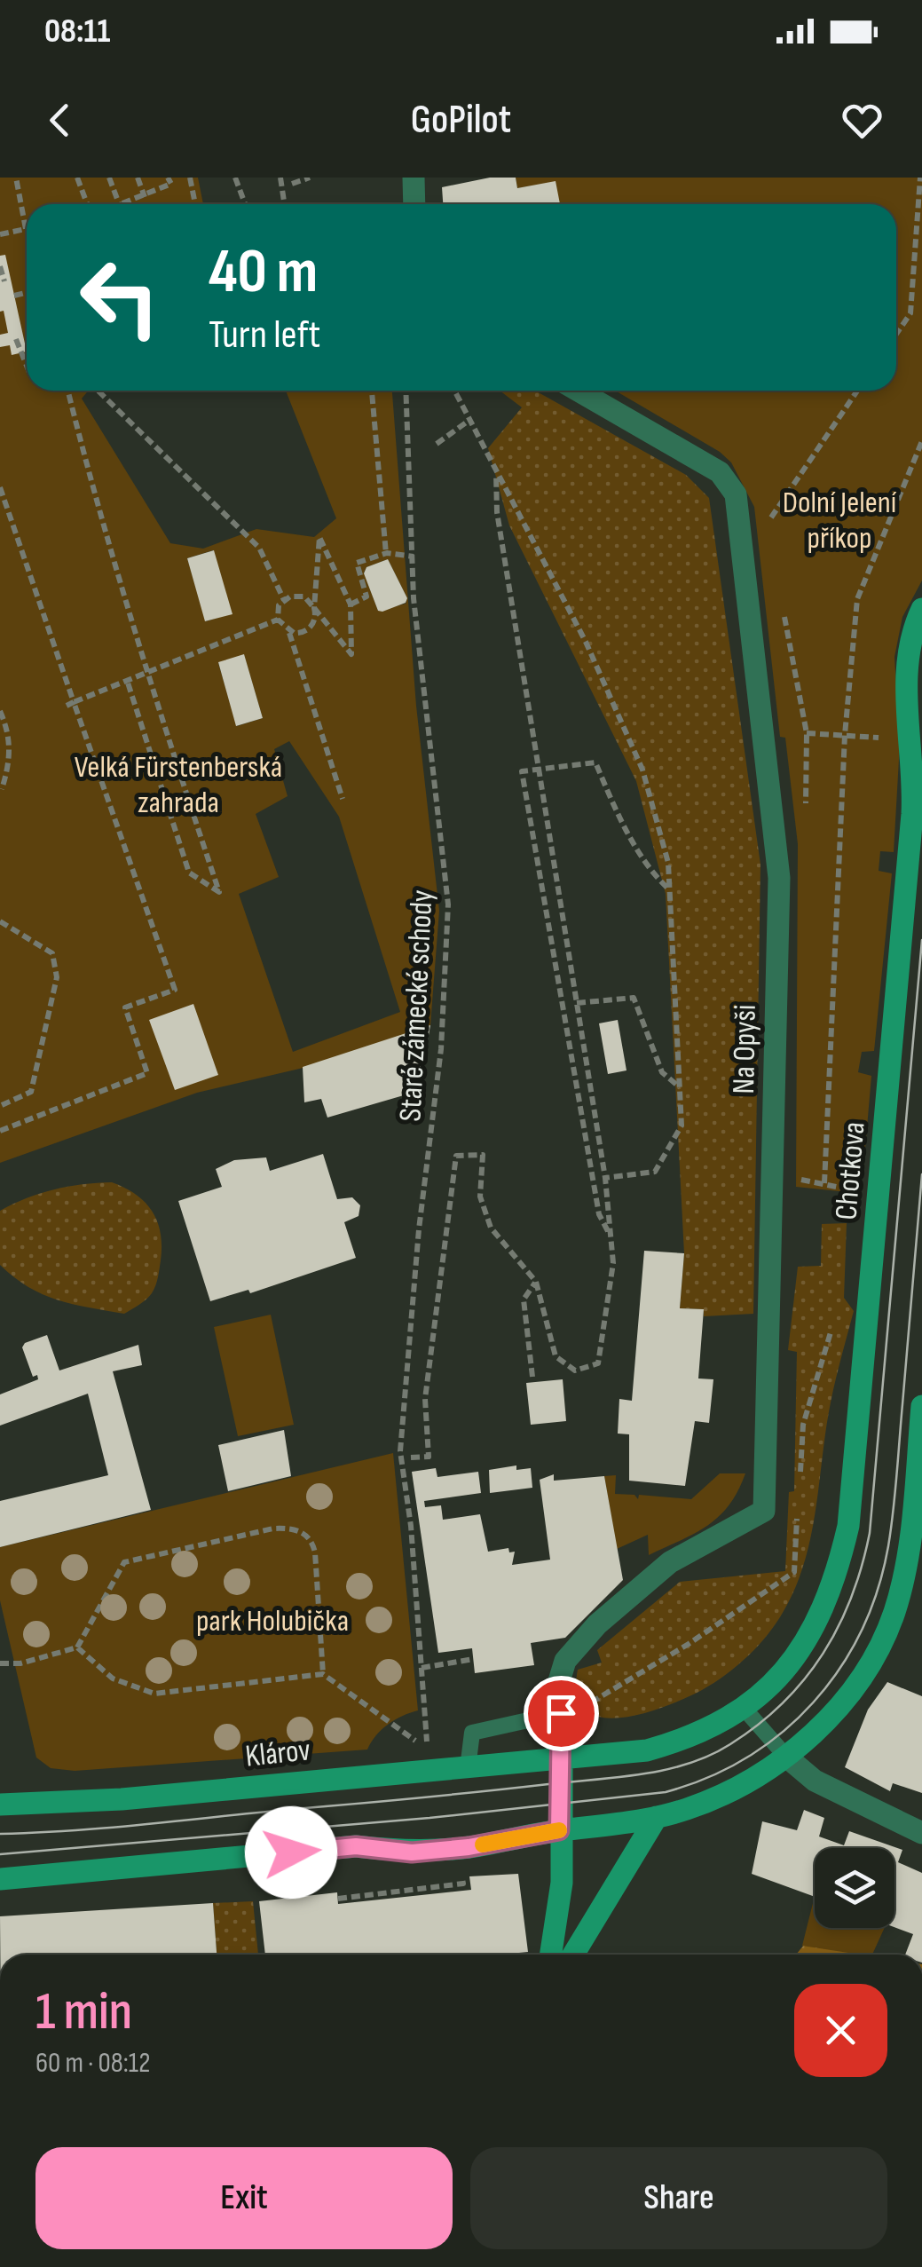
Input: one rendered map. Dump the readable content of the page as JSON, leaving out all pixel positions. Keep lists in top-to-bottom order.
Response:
{
  "streets": {
    "main road": ["Chotkova", "Klárov"],
    "street": ["Na Opyši"],
    "path": ["Staré zámecké schody"]
  },
  "crossings": [
    ["Na Opyši", "Chotkova"],
    ["Na Opyši", "Klárov"],
    ["Chotkova", "Klárov"]
  ],
  "parks": ["Dolní Jelení příkop", "Velká Fürstenberská zahrada", "park Holubička"],
  "page": {
    "status": "08:11",
    "header": "GoPilot",
    "turn": ["40 m", "Turn left"],
    "heading": ["1 min", "60 m · 08:12"],
    "buttons": ["Exit", "Share"]
  }
}
